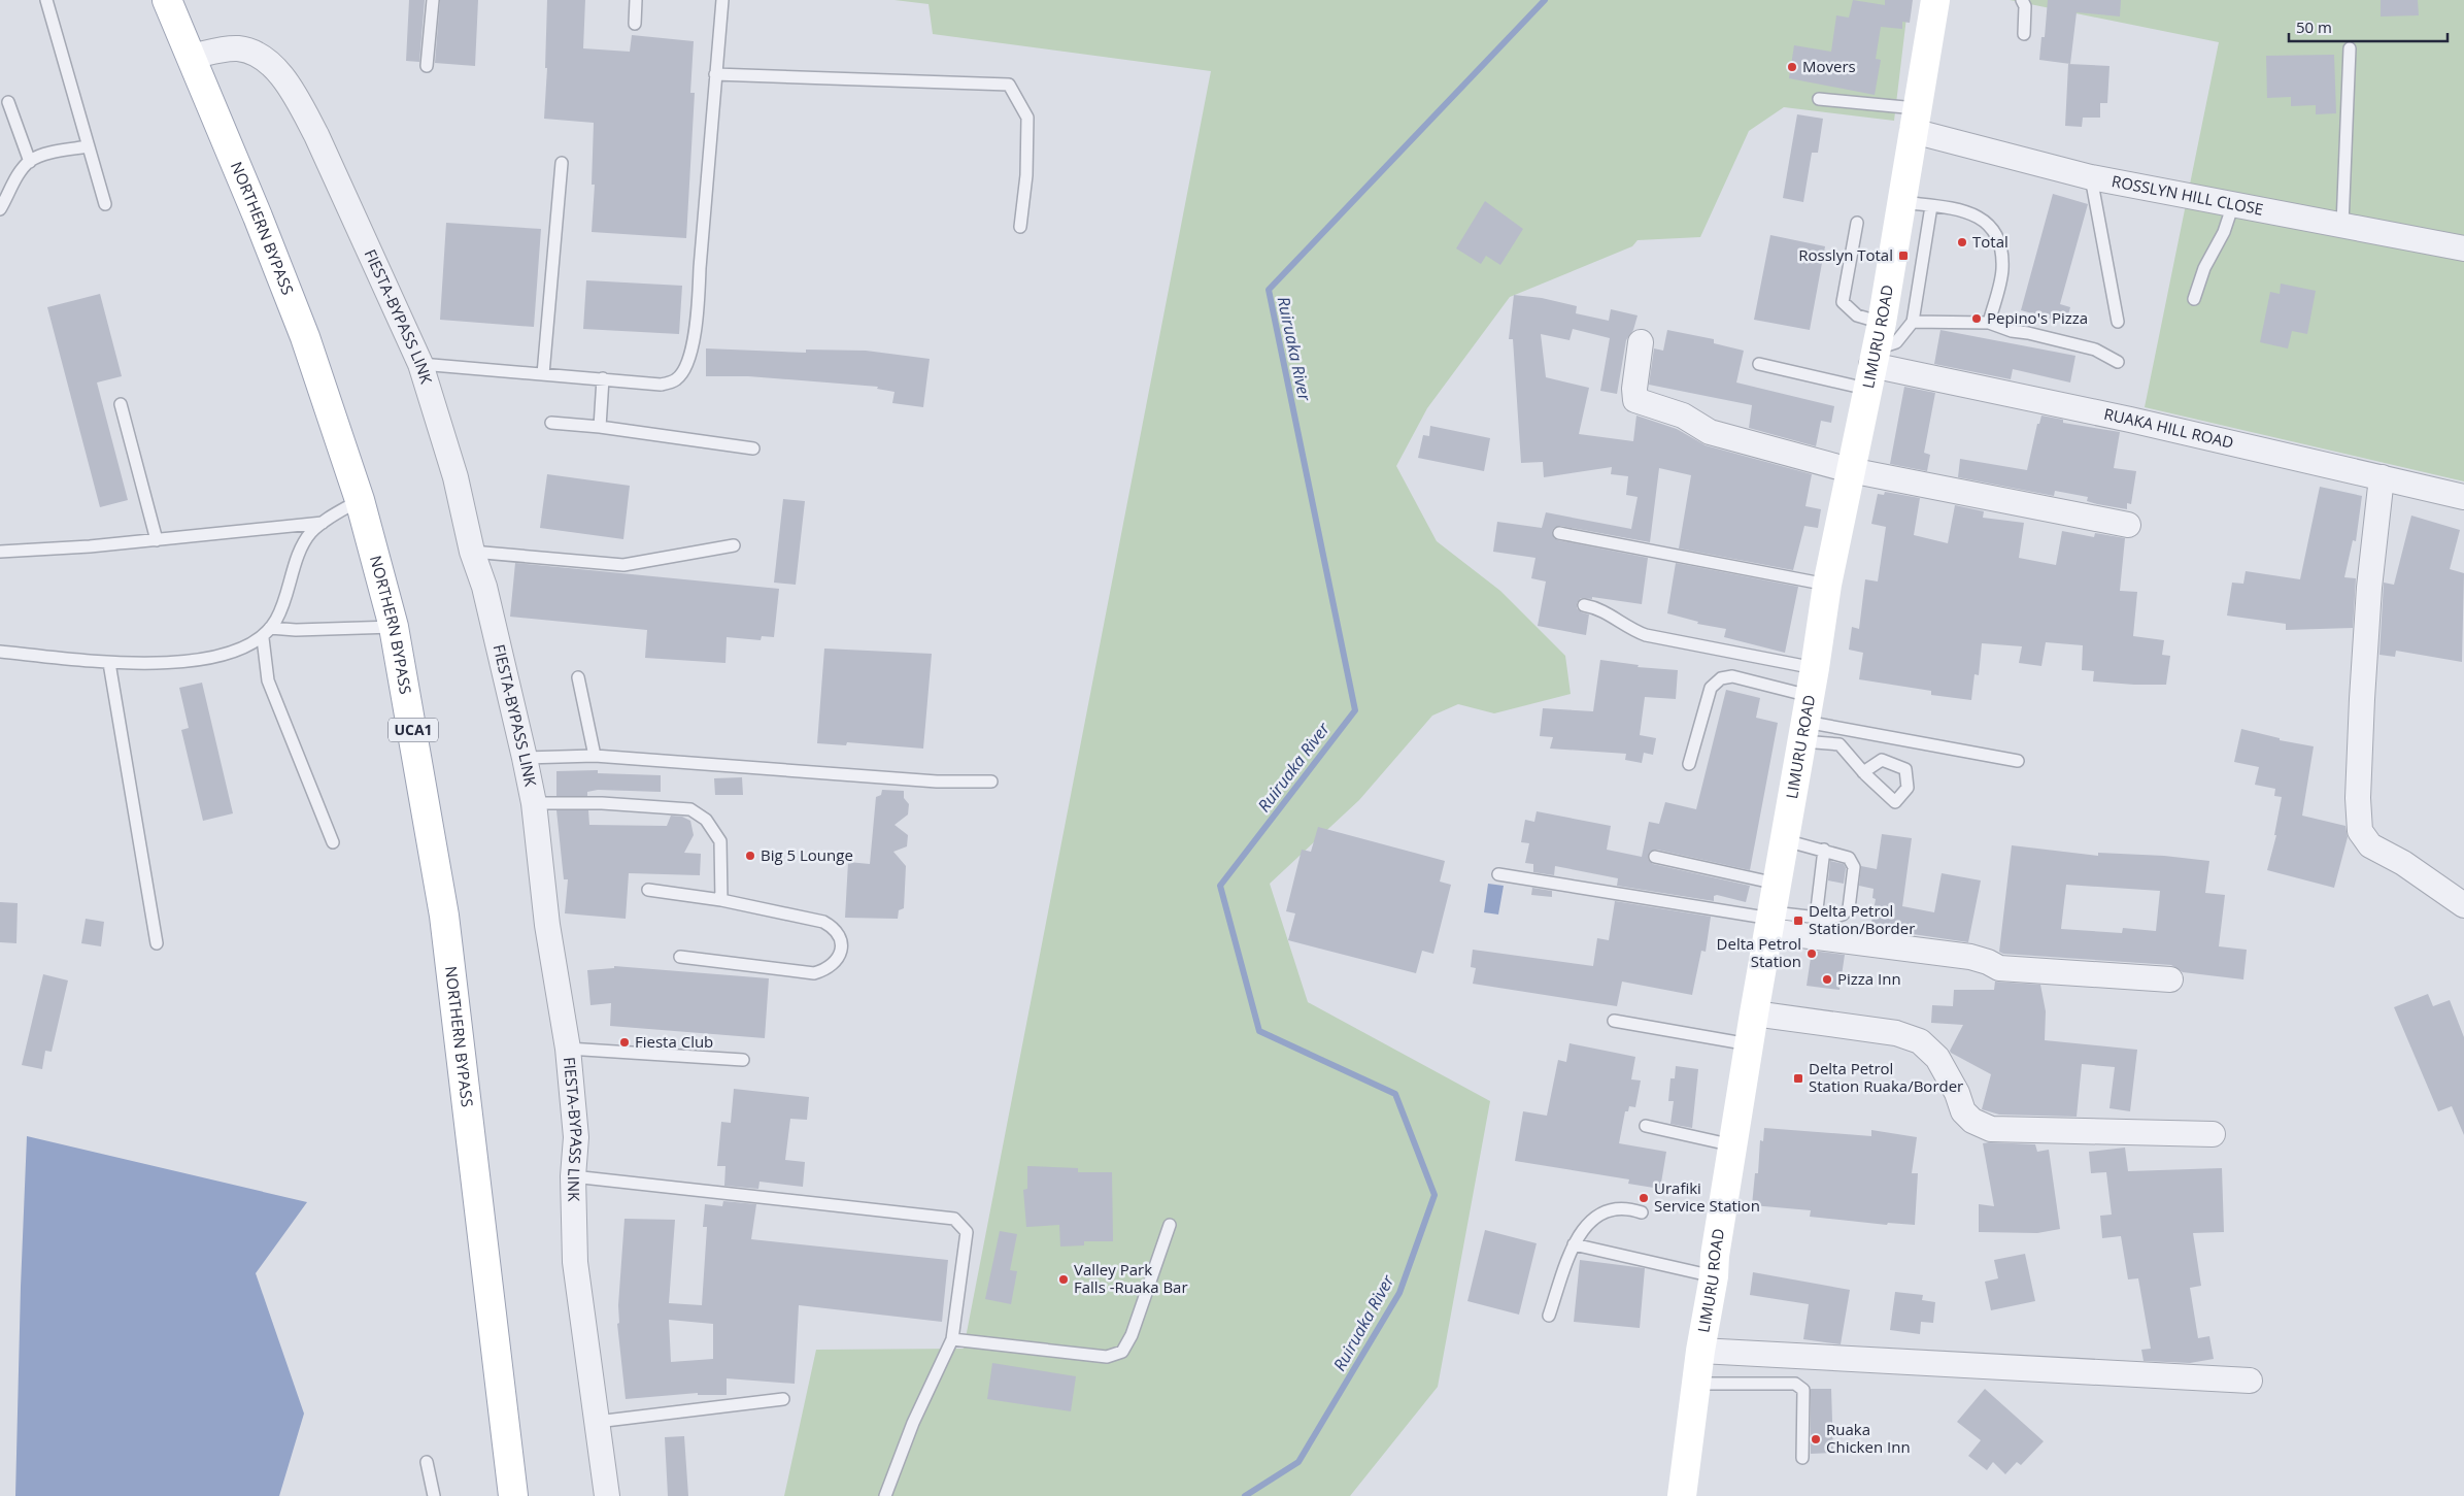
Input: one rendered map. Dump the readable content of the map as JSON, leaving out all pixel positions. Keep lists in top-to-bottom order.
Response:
{
  "streets": {
    "main road": ["NORTHERN BYPASS", "LIMURU ROAD", "UCA1"],
    "street": ["ROSSLYN HILL CLOSE", "FIESTA-BYPASS LINK", "RUAKA HILL ROAD"]
  },
  "crossings": [
    ["ROSSLYN HILL CLOSE", "LIMURU ROAD"],
    ["NORTHERN BYPASS", "FIESTA-BYPASS LINK"],
    ["LIMURU ROAD", "RUAKA HILL ROAD"]
  ],
  "water": ["Ruiruaka River"],
  "places": {
    "other": [
      "Movers",
      "Total",
      "Pepino's Pizza",
      "Big 5 Lounge",
      "Delta Petrol Station",
      "Pizza Inn",
      "Fiesta Club",
      "Urafiki Service Station",
      "Valley Park Falls -Ruaka Bar",
      "Ruaka Chicken Inn"
    ],
    "transit": ["Rosslyn Total", "Delta Petrol Station/Border", "Delta Petrol Station Ruaka/Border"]
  },
  "scale_bar": "50 m"
}
